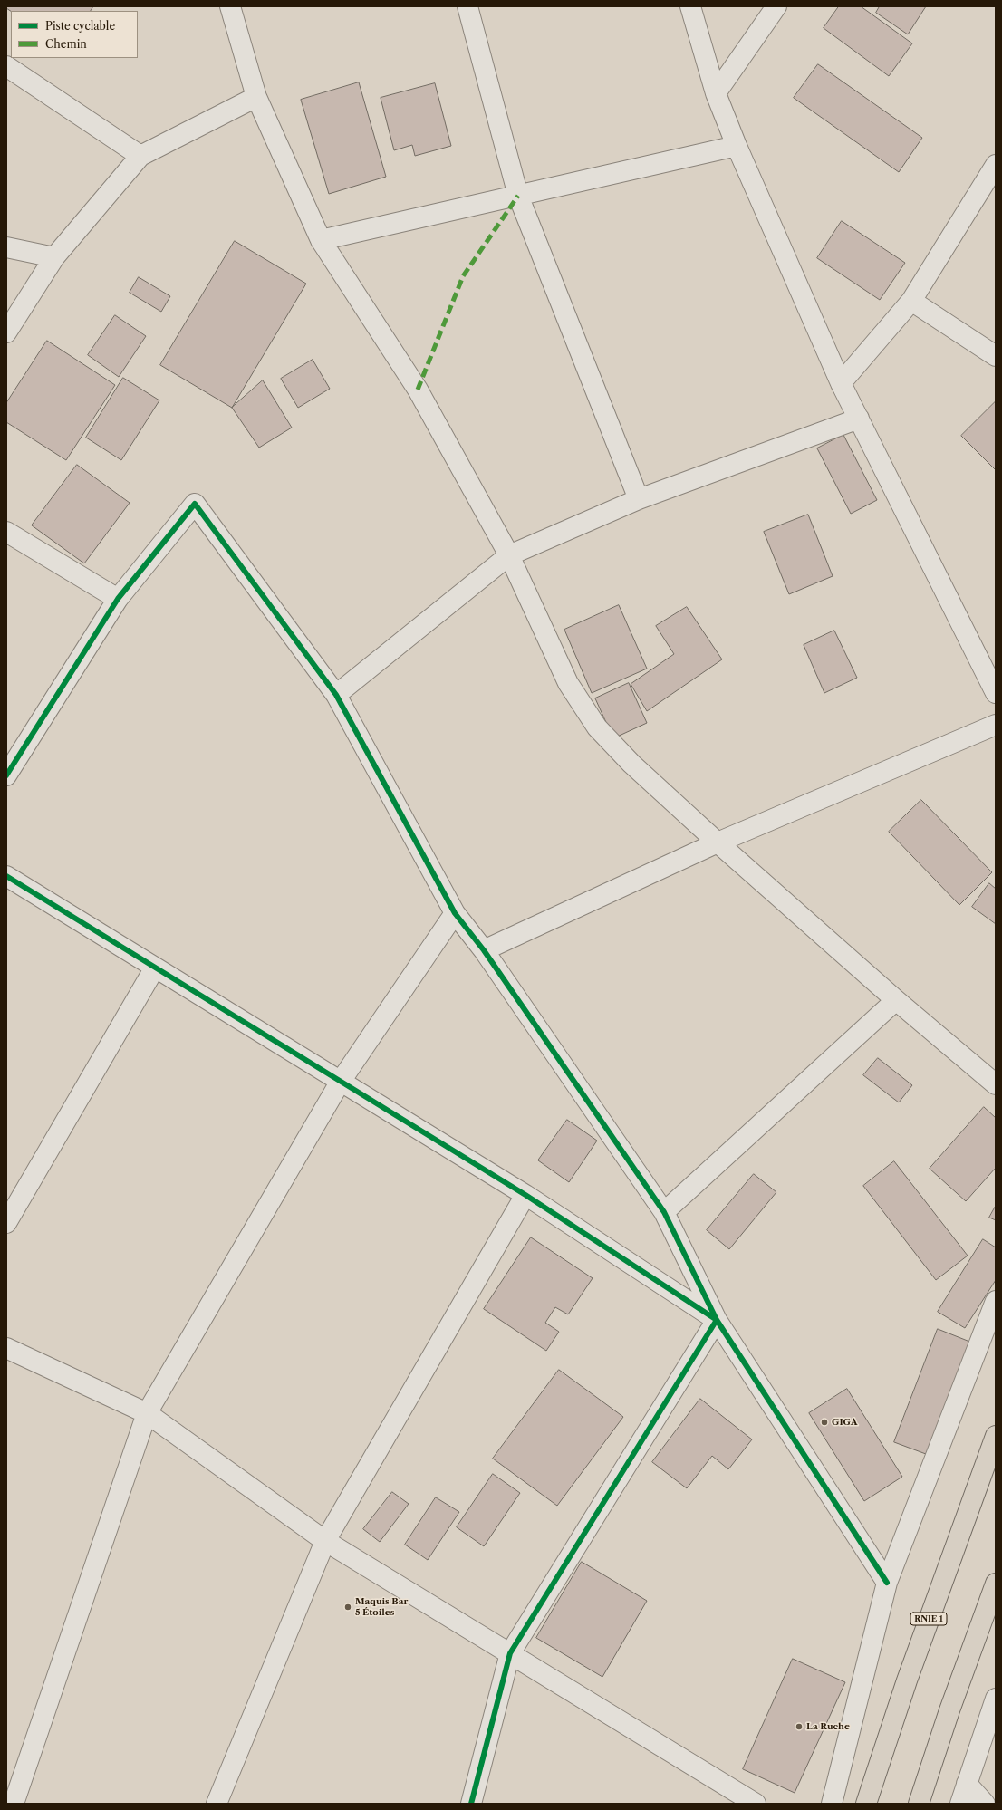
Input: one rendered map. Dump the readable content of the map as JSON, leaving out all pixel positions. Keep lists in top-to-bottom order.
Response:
{
  "streets": {
    "highway": ["RNIE 1"]
  },
  "places": ["GIGA", "Maquis Bar 5 Étoiles", "La Ruche"],
  "legend": ["Piste cyclable", "Chemin"]
}
